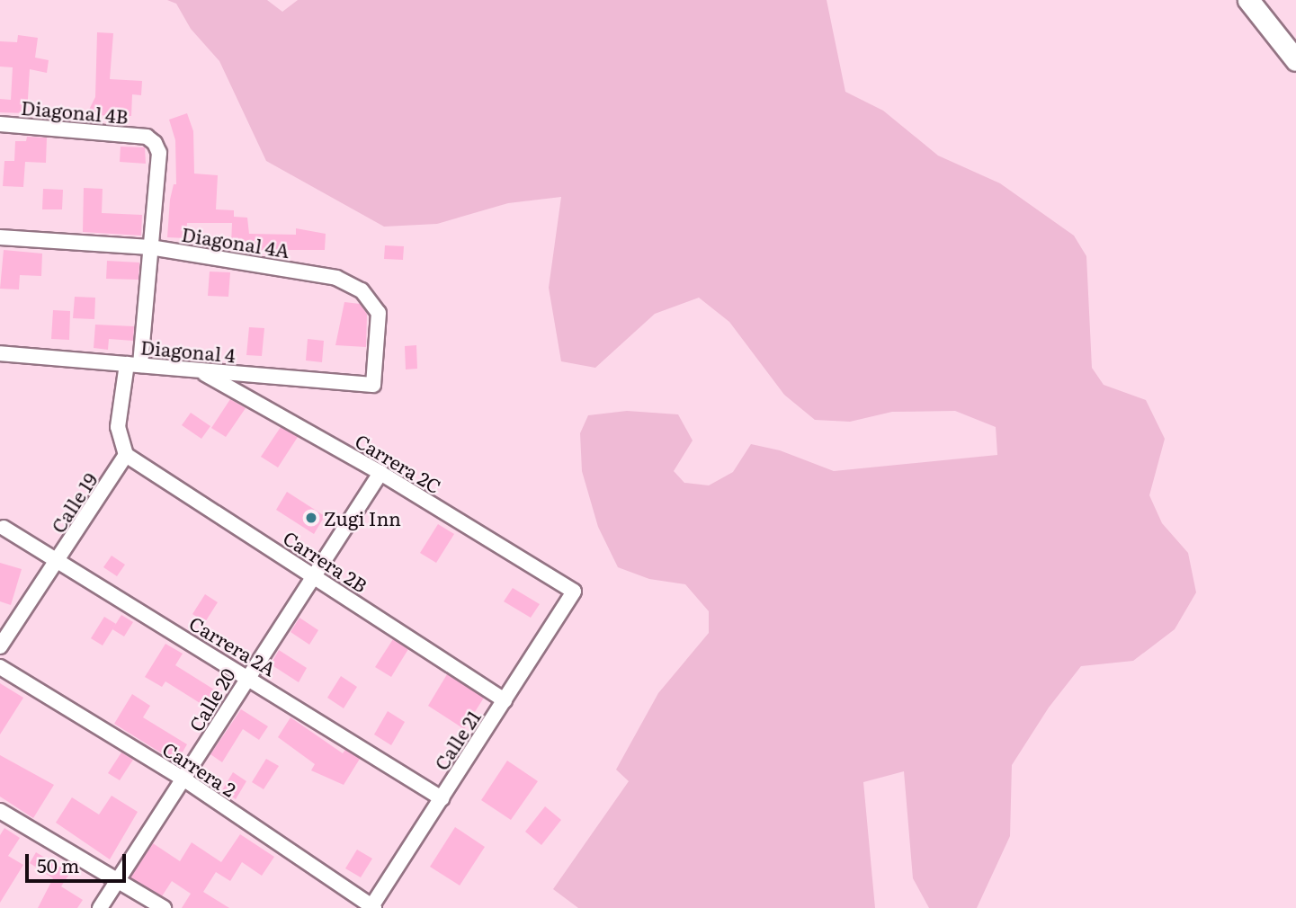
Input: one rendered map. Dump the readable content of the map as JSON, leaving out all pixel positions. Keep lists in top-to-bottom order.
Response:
{
  "streets": {
    "street": [
      "Diagonal 4B",
      "Diagonal 4A",
      "Diagonal 4",
      "Carrera 2C",
      "Calle 19",
      "Carrera 2B",
      "Carrera 2A",
      "Calle 20",
      "Calle 21",
      "Carrera 2"
    ]
  },
  "crossings": [
    ["Diagonal 4B", "Diagonal 4A"],
    ["Diagonal 4A", "Diagonal 4"],
    ["Diagonal 4", "Carrera 2C"],
    ["Carrera 2C", "Calle 20"],
    ["Carrera 2C", "Calle 21"],
    ["Calle 19", "Carrera 2B"],
    ["Calle 19", "Carrera 2A"],
    ["Carrera 2B", "Calle 20"],
    ["Carrera 2B", "Calle 21"],
    ["Carrera 2A", "Calle 20"],
    ["Carrera 2A", "Calle 21"],
    ["Calle 20", "Carrera 2"],
    ["Calle 21", "Carrera 2"]
  ],
  "places": ["Zugi Inn"],
  "scale_bar": "50 m"
}
